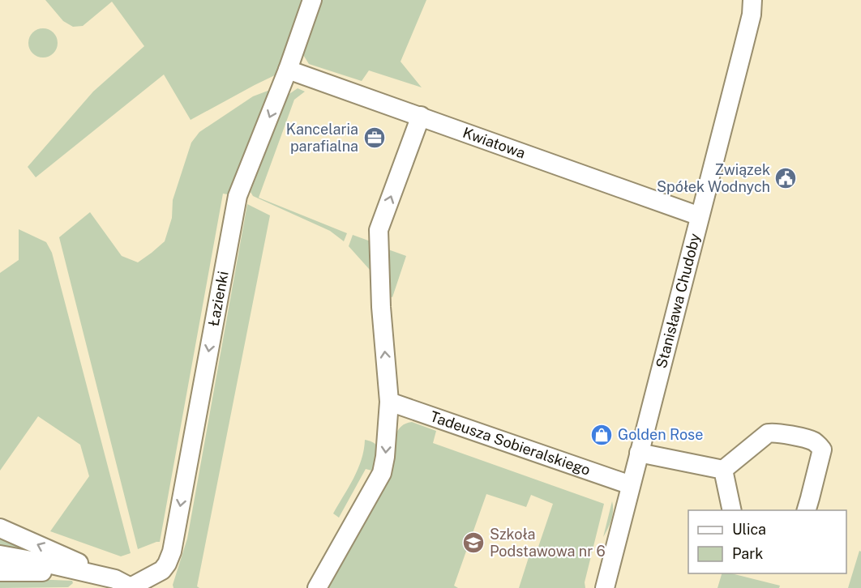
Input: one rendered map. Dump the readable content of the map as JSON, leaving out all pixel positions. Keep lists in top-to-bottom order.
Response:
{
  "streets": {
    "street": [
      "Kwiatowa",
      "Łazienki",
      "Stanisława Chudoby",
      "Tadeusza Sobieralskiego"
    ]
  },
  "crossings": [
    ["Kwiatowa", "Łazienki"],
    ["Kwiatowa", "Stanisława Chudoby"],
    ["Stanisława Chudoby", "Tadeusza Sobieralskiego"]
  ],
  "places": {
    "office": ["Kancelaria parafialna"],
    "public building": ["Związek Spółek Wodnych"],
    "shop": ["Golden Rose"],
    "school or university": ["Szkoła Podstawowa nr 6"]
  },
  "legend": ["Ulica", "Park"]
}
